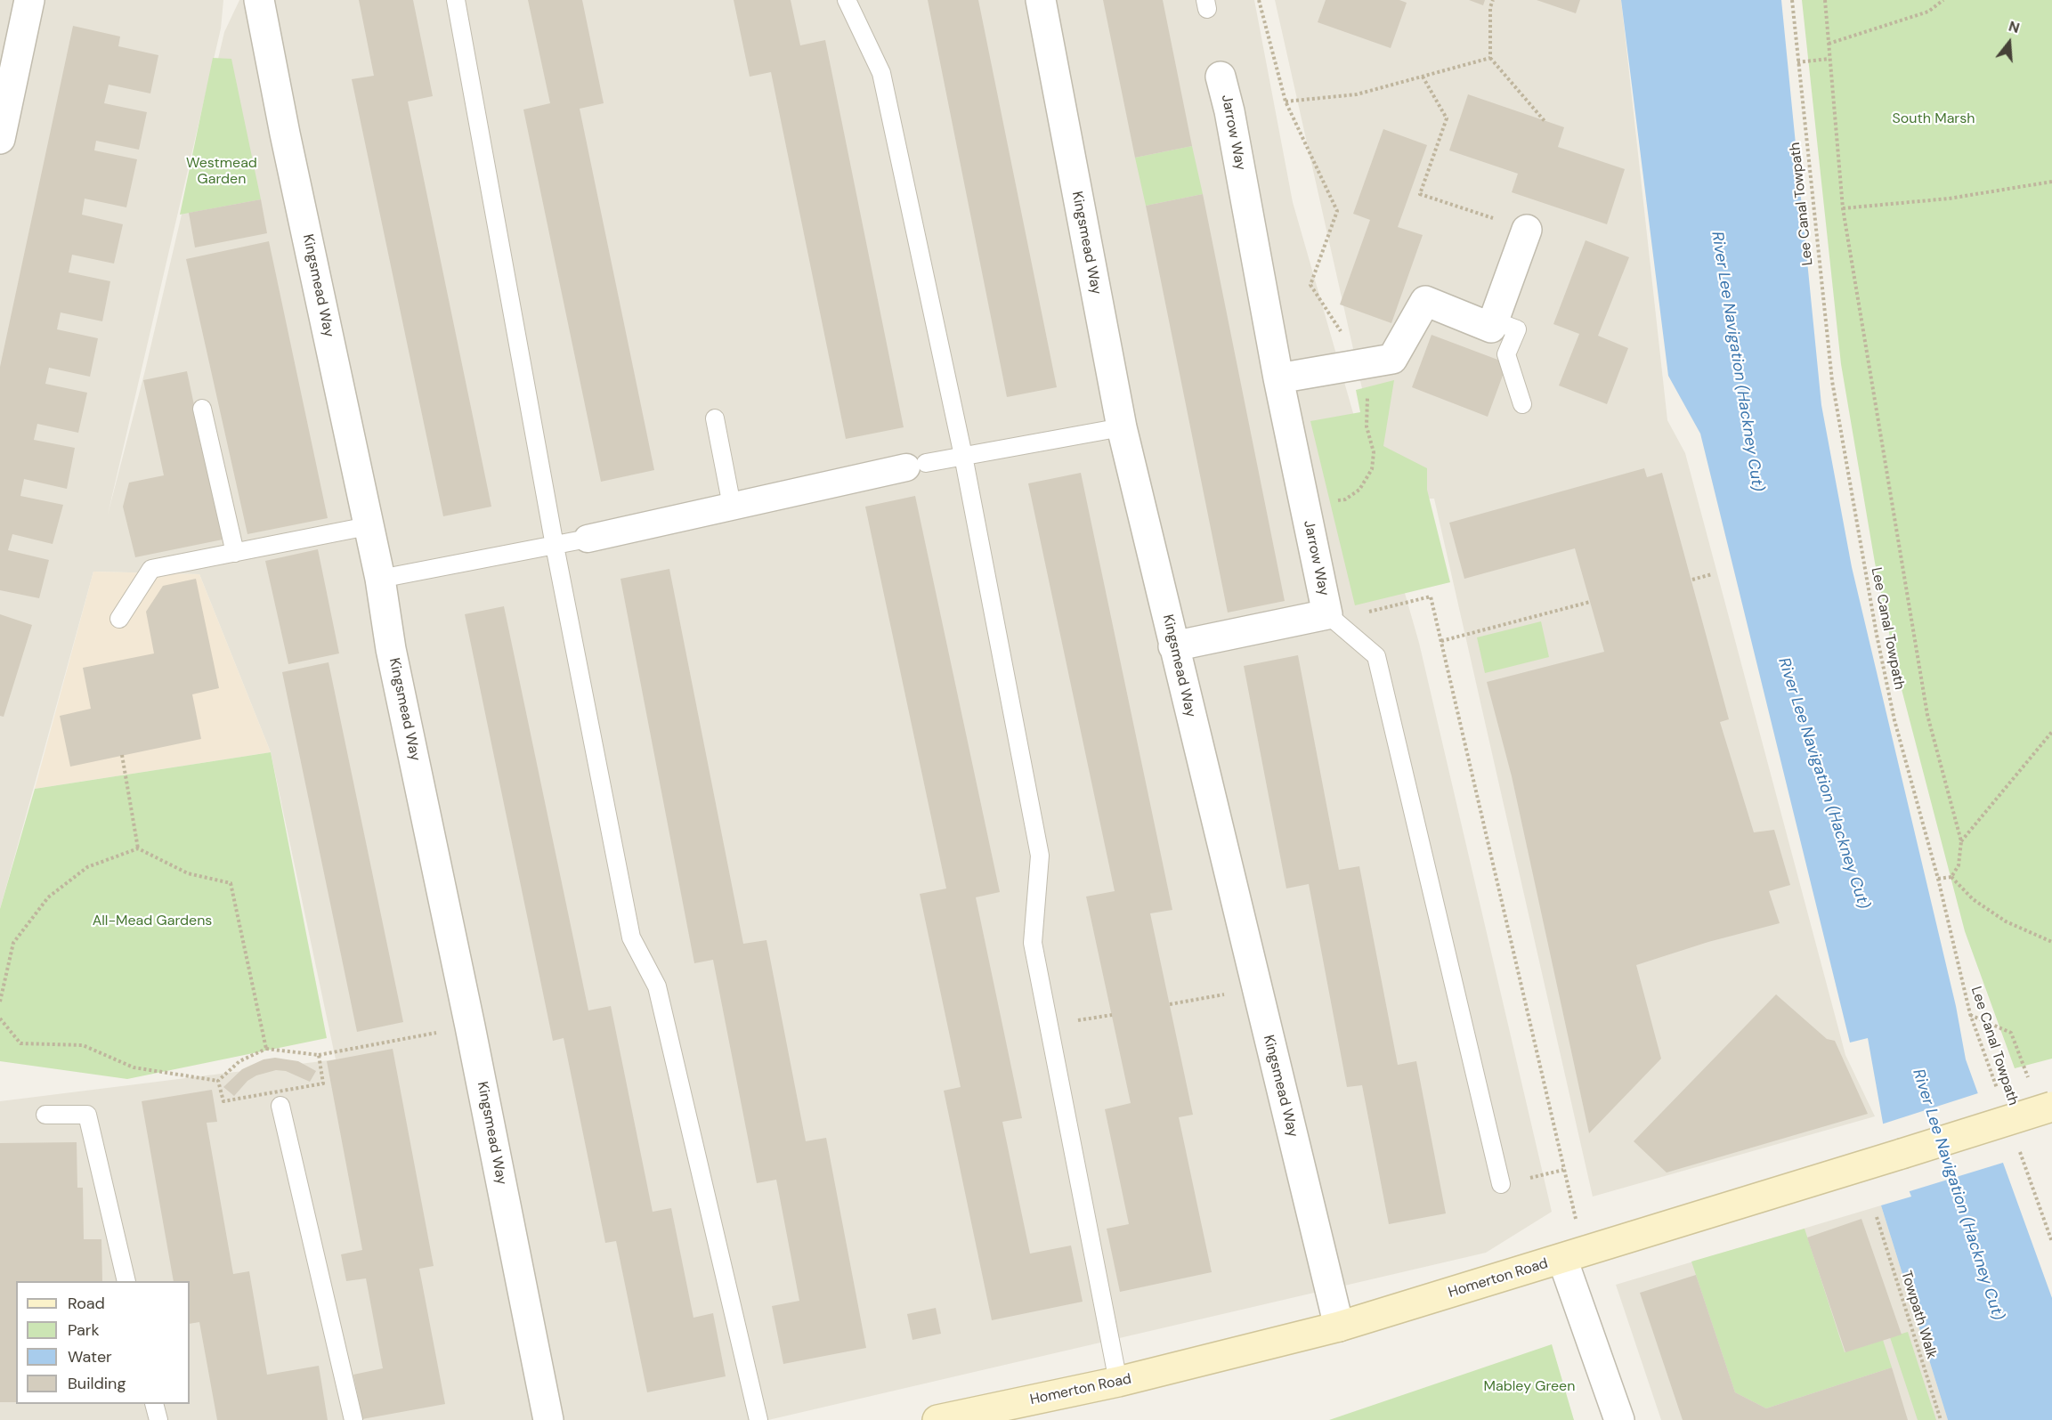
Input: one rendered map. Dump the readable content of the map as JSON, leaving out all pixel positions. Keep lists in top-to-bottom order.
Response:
{
  "streets": {
    "main road": ["Homerton Road"],
    "street": ["Jarrow Way", "Kingsmead Way"],
    "path": ["Lee Canal Towpath", "Towpath Walk"]
  },
  "crossings": [
    ["Jarrow Way", "Kingsmead Way"],
    ["Kingsmead Way", "Homerton Road"]
  ],
  "water": ["River Lee Navigation (Hackney Cut)"],
  "parks": [
    "South Marsh",
    "Westmead Garden",
    "All-Mead Gardens",
    "Mabley Green"
  ],
  "legend": [
    "Road",
    "Park",
    "Water",
    "Building"
  ],
  "north": "top"
}
